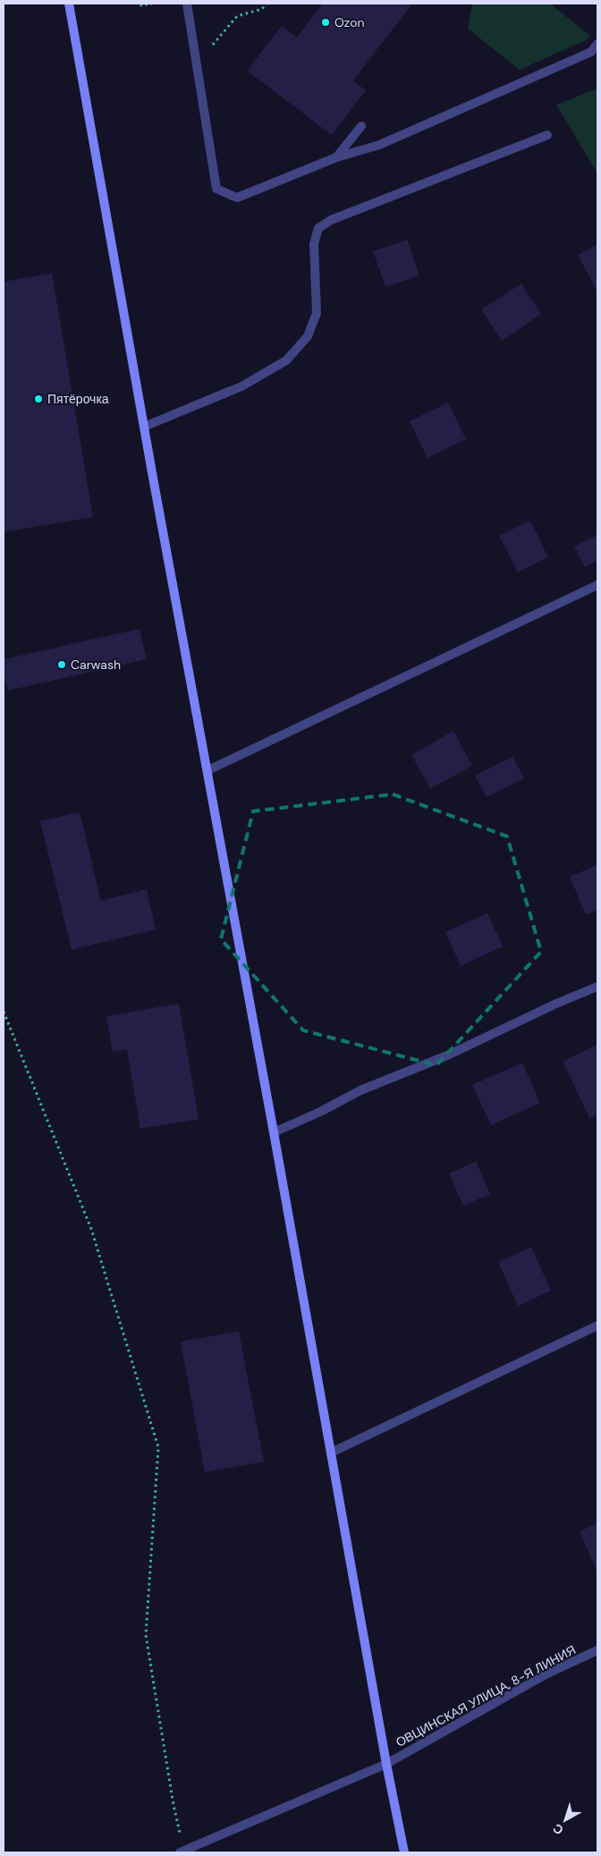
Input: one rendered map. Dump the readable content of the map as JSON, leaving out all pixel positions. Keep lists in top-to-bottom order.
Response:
{
  "streets": {
    "street": ["ОВЦИНСКАЯ УЛИЦА, 8-Я ЛИНИЯ"]
  },
  "places": ["Ozon", "Пятёрочка", "Carwash"],
  "north": "bottom left"
}
